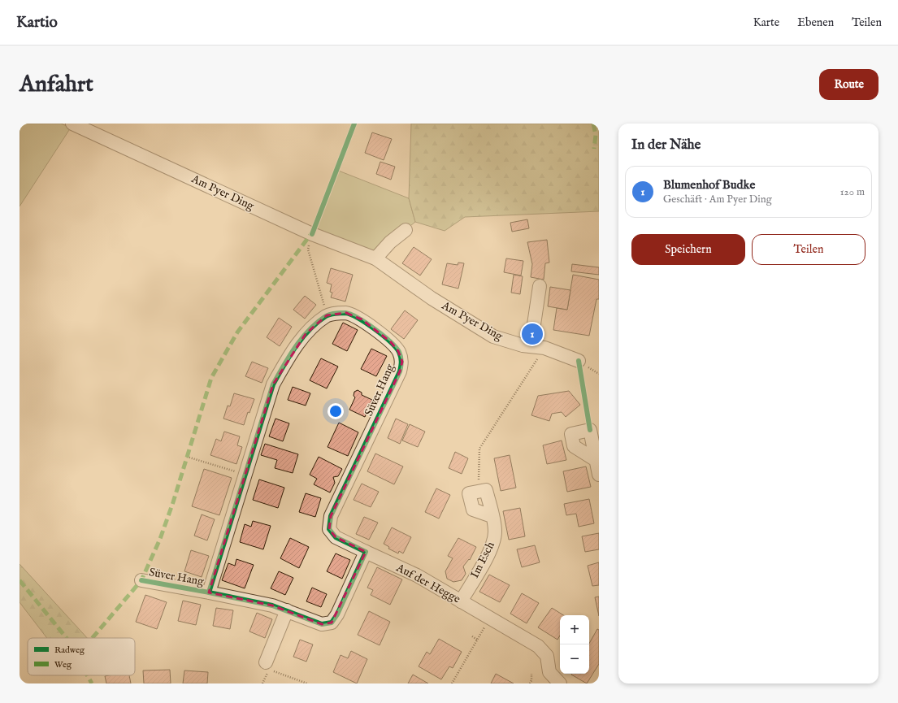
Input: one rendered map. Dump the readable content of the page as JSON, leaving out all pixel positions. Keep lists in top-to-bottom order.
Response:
{
  "streets": {
    "street": [
      "Am Pyer Ding",
      "Süver Hang",
      "Im Esch",
      "Auf der Hegge"
    ]
  },
  "crossings": [
    ["Süver Hang", "Auf der Hegge"],
    ["Im Esch", "Auf der Hegge"]
  ],
  "legend": ["Radweg", "Weg"],
  "page": {
    "header": "Kartio",
    "nav": ["Karte", "Ebenen", "Teilen"],
    "buttons": [
      "Route",
      ["Speichern", "Teilen"]
    ],
    "title": "Anfahrt",
    "heading": "In der Nähe",
    "list": [
      {
        "mark": "1",
        "name": "Blumenhof Budke",
        "note": "Geschäft · Am Pyer Ding",
        "value": "120 m"
      }
    ],
    "pins": "1",
    "map_buttons": ["+", "−"]
  }
}
